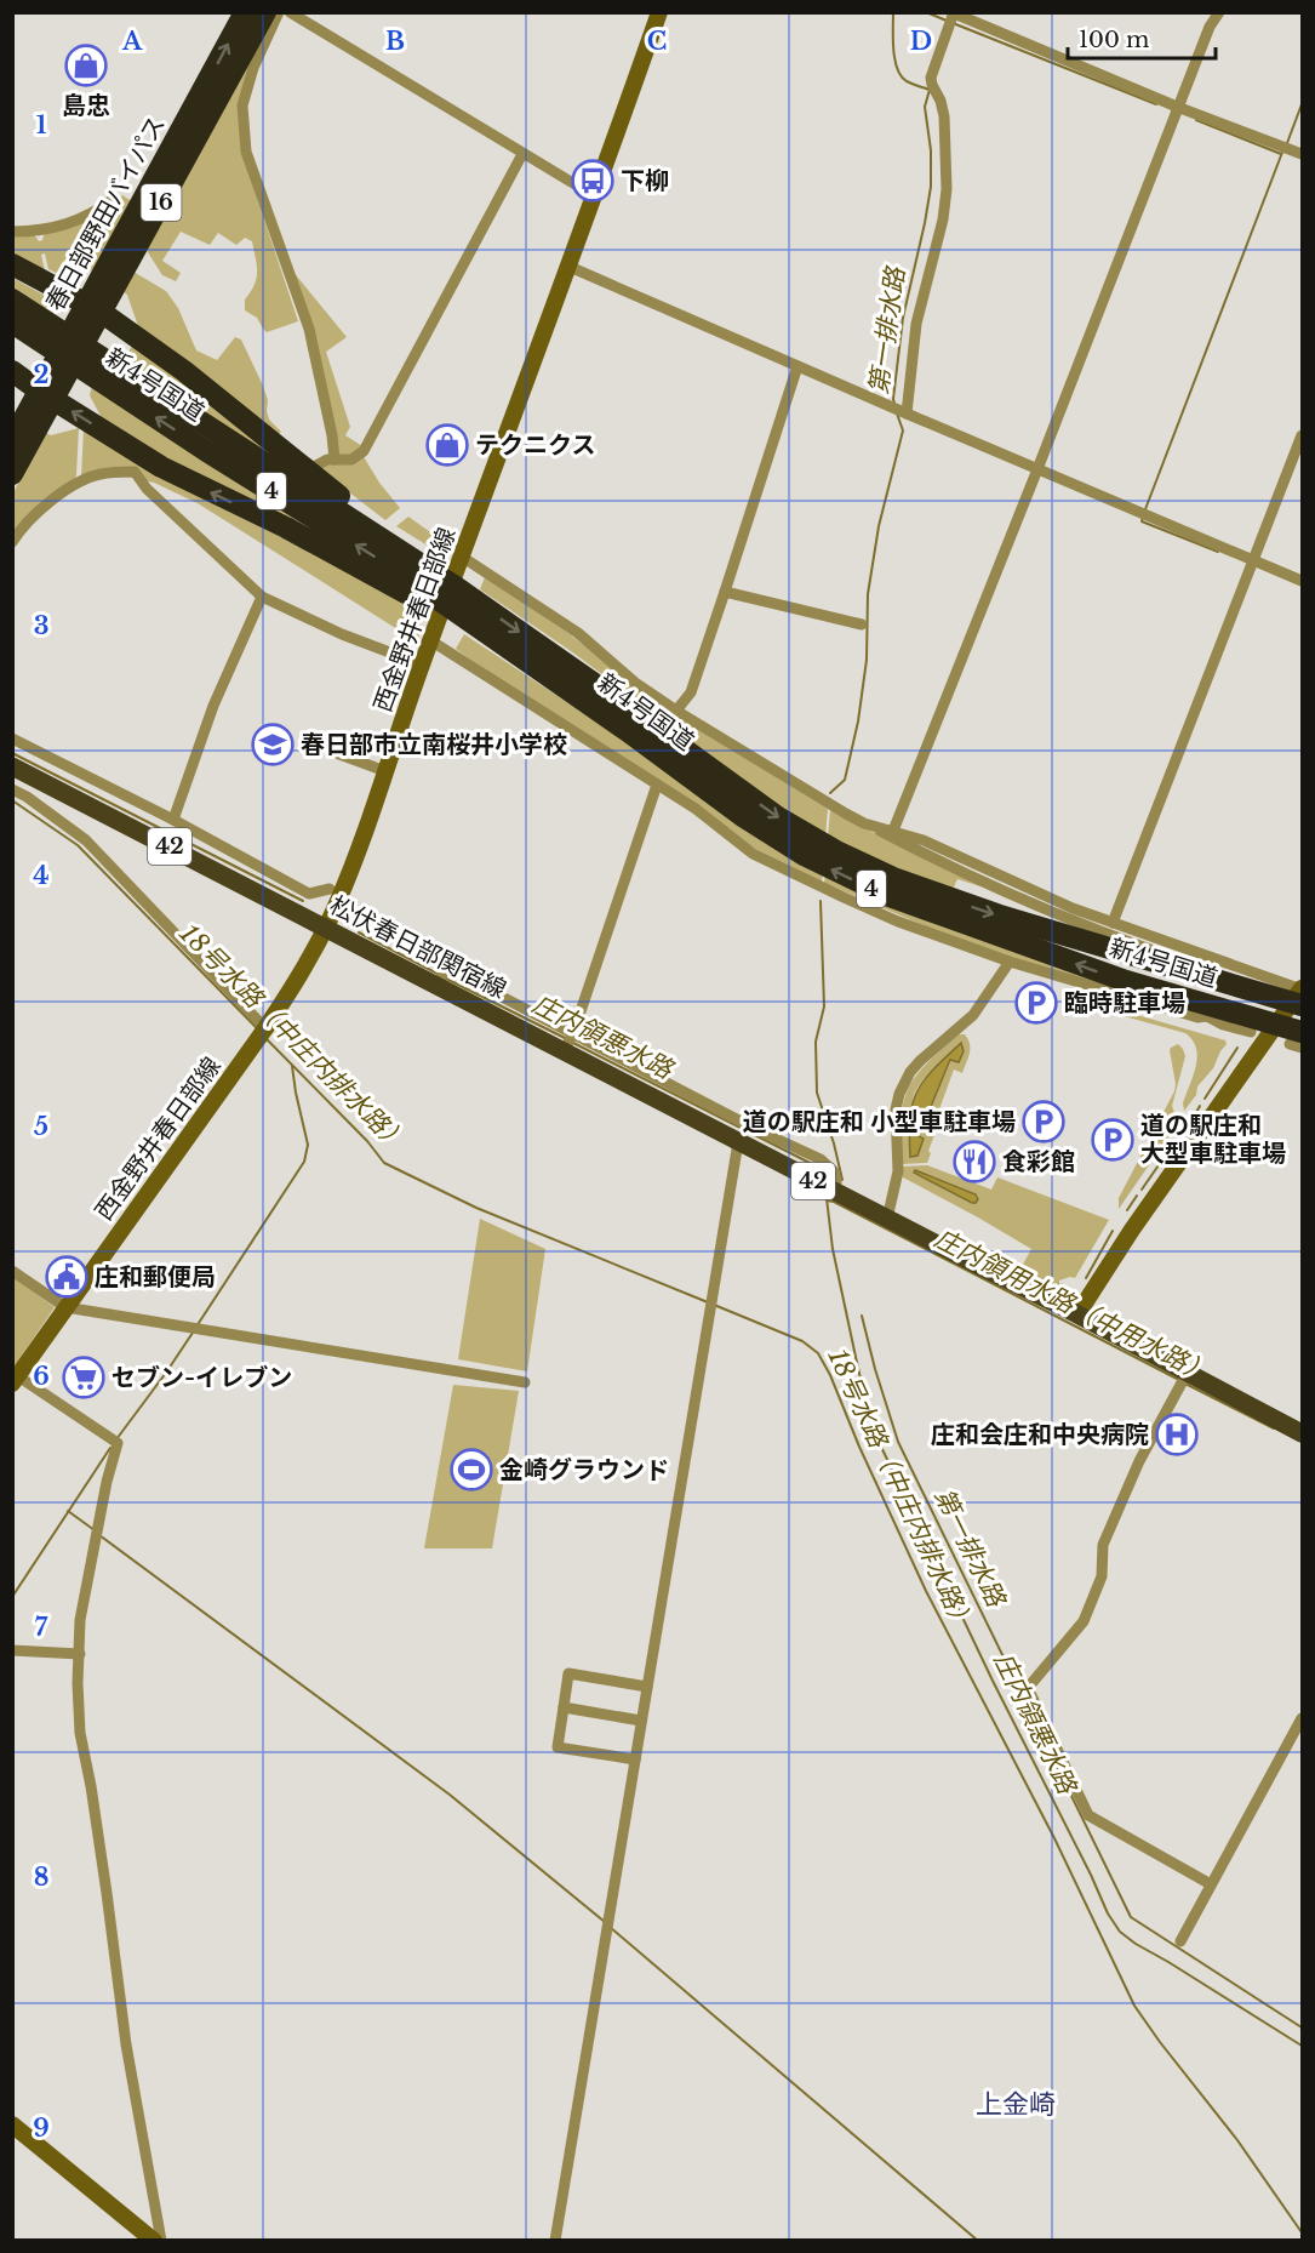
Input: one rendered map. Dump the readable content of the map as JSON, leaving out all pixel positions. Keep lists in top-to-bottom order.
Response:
{
  "streets": {
    "highway": [
      "16",
      "春日部野田バイパス",
      "新4号国道",
      "4"
    ],
    "main road": ["西金野井春日部線", "42", "松伏春日部関宿線"]
  },
  "crossings": [
    ["春日部野田バイパス", "4"],
    ["新4号国道", "4"],
    ["新4号国道", "西金野井春日部線"],
    ["4", "西金野井春日部線"],
    ["西金野井春日部線", "松伏春日部関宿線"]
  ],
  "districts": ["上金崎"],
  "water": [
    "第一排水路",
    "庄内領悪水路",
    "18号水路（中庄内排水路）",
    "庄内領用水路（中用水路）"
  ],
  "places": {
    "shop": ["島忠", "テクニクス"],
    "bus stop": ["下柳"],
    "school or university": ["春日部市立南桜井小学校"],
    "parking": ["臨時駐車場", "道の駅庄和 小型車駐車場", "道の駅庄和 大型車駐車場"],
    "restaurant": ["食彩館"],
    "public building": ["庄和郵便局"],
    "supermarket": ["セブン-イレブン"],
    "hospital": ["庄和会庄和中央病院"],
    "sports": ["金崎グラウンド"]
  },
  "scale_bar": "100 m",
  "grid": {
    "columns": [
      "A",
      "B",
      "C",
      "D"
    ],
    "rows": [
      "1",
      "2",
      "3",
      "4",
      "5",
      "6",
      "7",
      "8",
      "9"
    ]
  }
}
